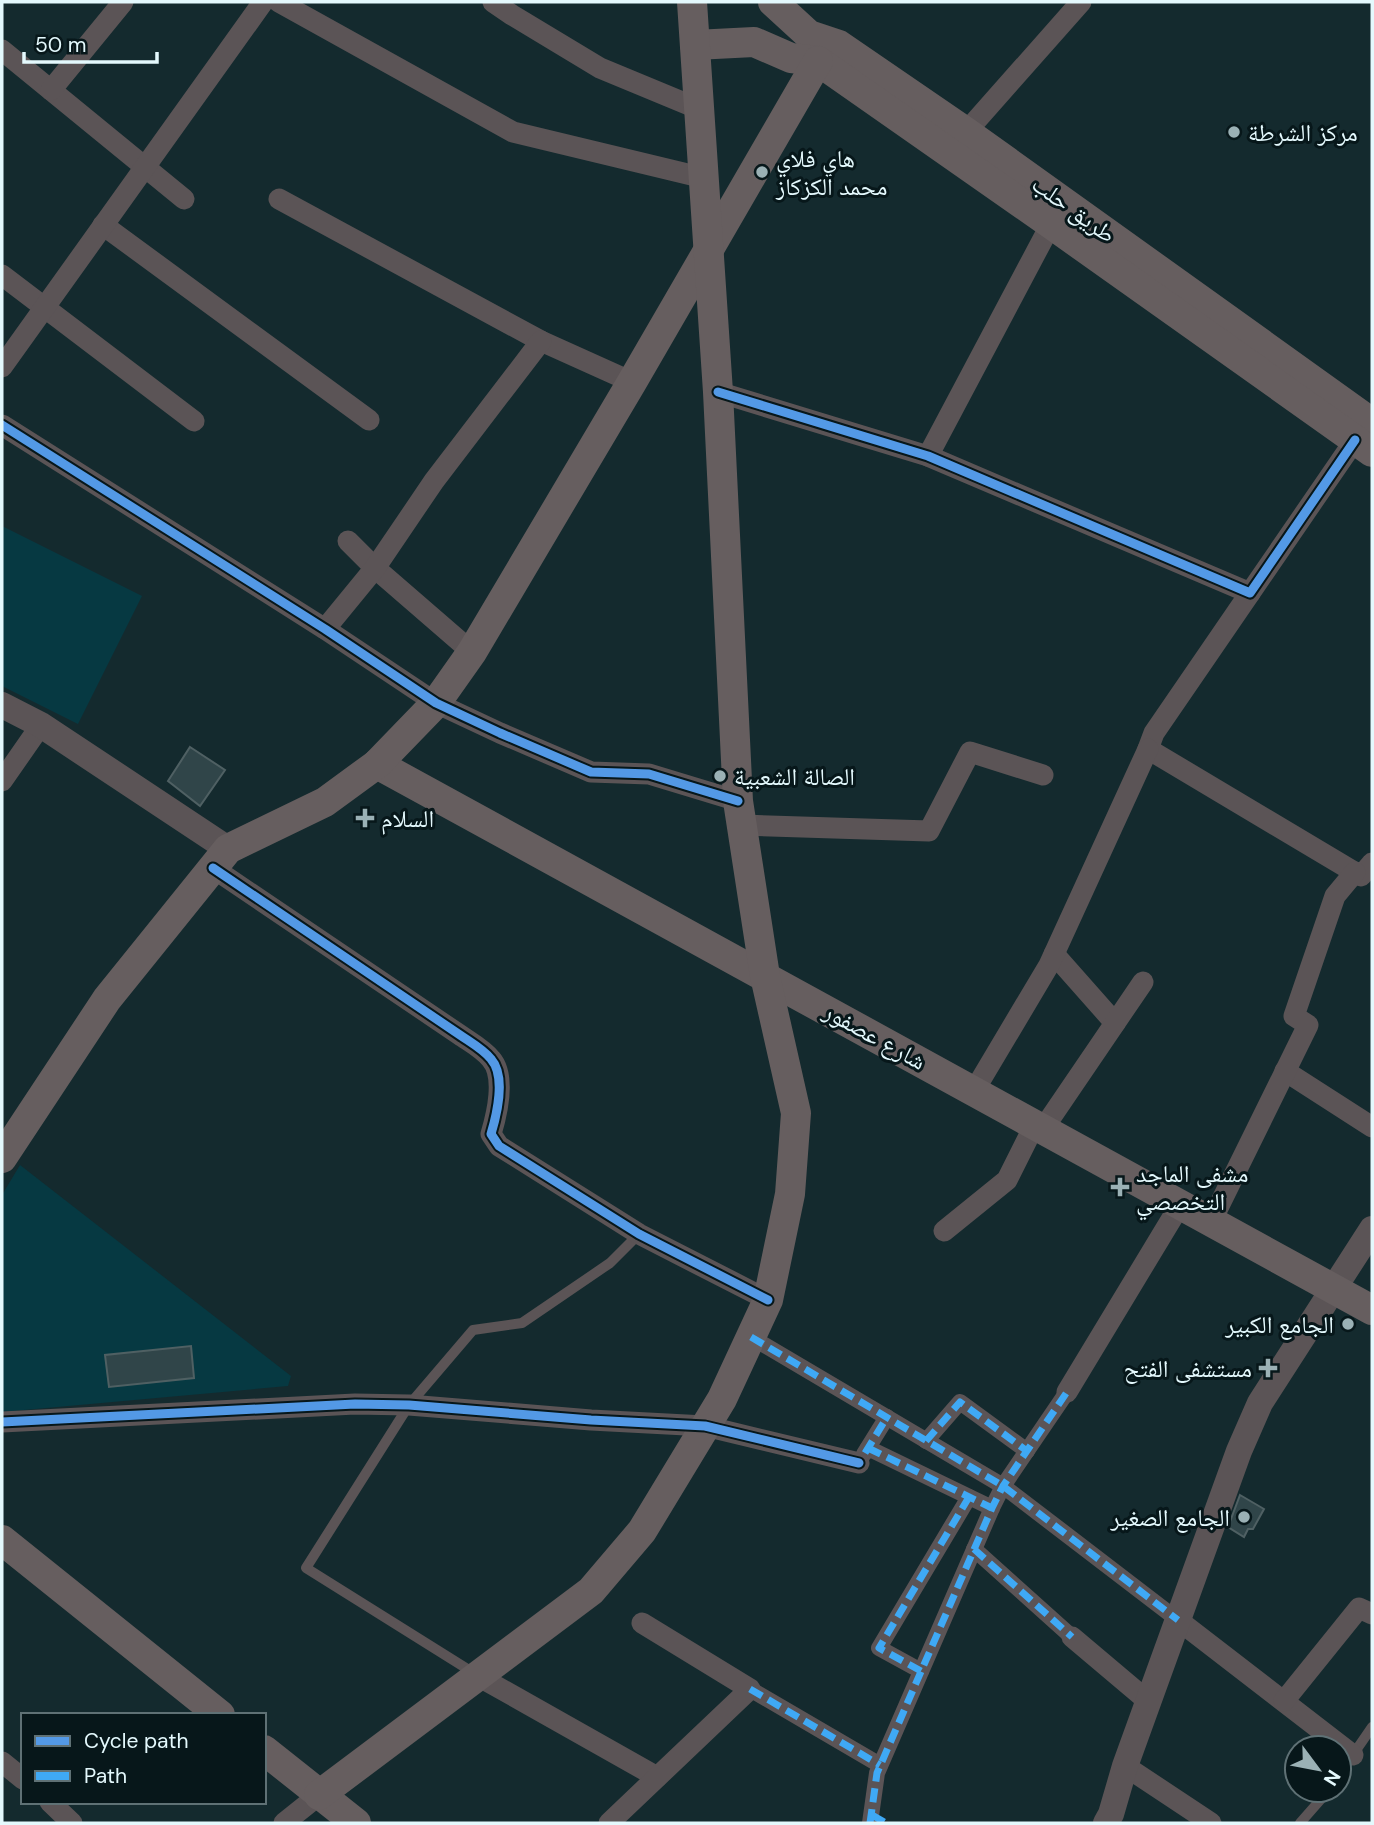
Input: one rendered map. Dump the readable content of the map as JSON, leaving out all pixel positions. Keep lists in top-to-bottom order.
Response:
{
  "streets": {
    "main road": ["طريق حلب", "شارع عصفور"]
  },
  "places": {
    "other": [
      "مركز الشرطة",
      "هاي فلاي محمد الكزكاز",
      "الصالة الشعبية",
      "الجامع الكبير",
      "الجامع الصغير"
    ],
    "health": ["السلام", "مشفى الماجد التخصصي", "مستشفى الفتح"]
  },
  "legend": ["Cycle path", "Path"],
  "scale_bar": "50 m",
  "north": "bottom right"
}
